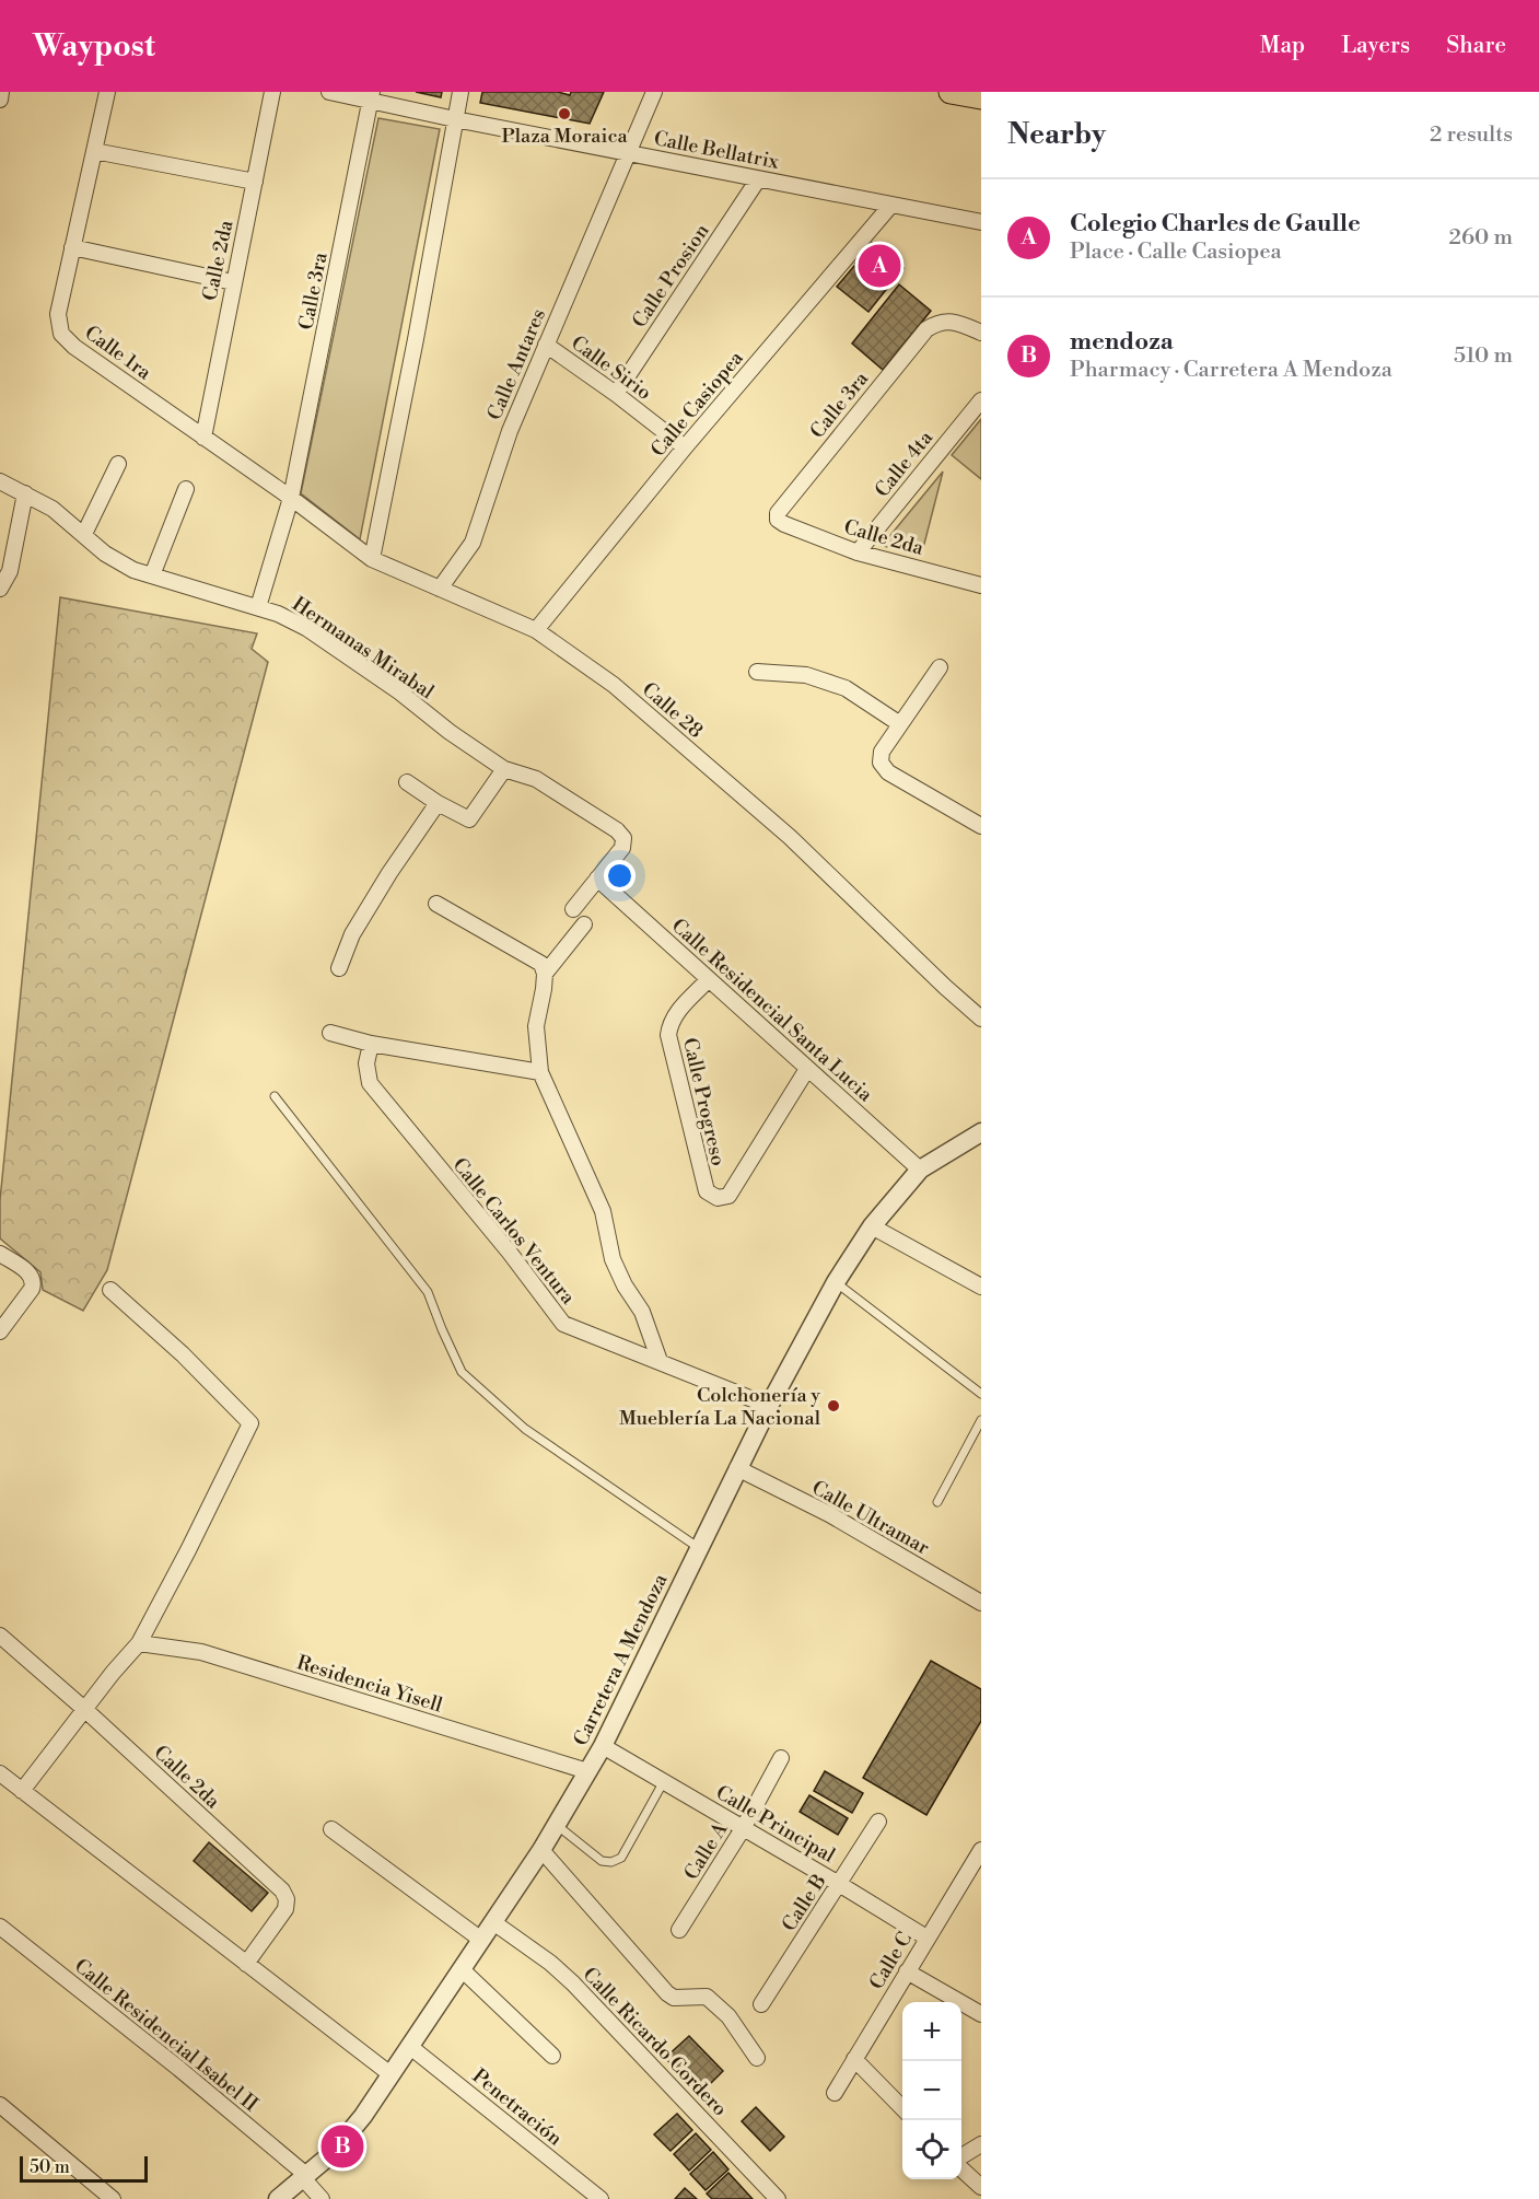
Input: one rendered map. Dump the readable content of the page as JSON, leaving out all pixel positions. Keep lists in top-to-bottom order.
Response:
{
  "streets": {
    "street": [
      "Calle Bellatrix",
      "Calle 2da",
      "Calle Prosion",
      "Calle 3ra",
      "Calle 1ra",
      "Calle Antares",
      "Calle Sirio",
      "Calle Casiopea",
      "Calle 4ta",
      "Hermanas Mirabal",
      "Calle 28",
      "Calle Residencial Santa Lucia",
      "Calle Progreso",
      "Calle Carlos Ventura",
      "Calle Ultramar",
      "Carretera A Mendoza",
      "Residencia Yisell",
      "Calle Principal",
      "Calle A",
      "Calle B",
      "Calle C",
      "Calle Residencial Isabel II",
      "Calle Ricardo Cordero",
      "Penetración"
    ]
  },
  "crossings": [
    ["Calle Bellatrix", "Calle Prosion"],
    ["Calle Bellatrix", "Calle 3ra"],
    ["Calle Bellatrix", "Calle Antares"],
    ["Calle Bellatrix", "Calle Casiopea"],
    ["Calle 2da", "Calle 3ra"],
    ["Calle 2da", "Calle 1ra"],
    ["Calle 2da", "Calle 4ta"],
    ["Calle Prosion", "Calle Sirio"],
    ["Calle 3ra", "Calle 1ra"],
    ["Calle 3ra", "Hermanas Mirabal"],
    ["Calle 3ra", "Calle 28"],
    ["Calle 1ra", "Calle 28"],
    ["Calle Antares", "Calle Sirio"],
    ["Calle Antares", "Calle 28"],
    ["Calle Sirio", "Calle Casiopea"],
    ["Calle Casiopea", "Calle 28"],
    ["Hermanas Mirabal", "Calle Residencial Santa Lucia"],
    ["Calle Residencial Santa Lucia", "Calle Progreso"],
    ["Calle Residencial Santa Lucia", "Carretera A Mendoza"],
    ["Calle Carlos Ventura", "Carretera A Mendoza"],
    ["Calle Ultramar", "Carretera A Mendoza"],
    ["Carretera A Mendoza", "Residencia Yisell"],
    ["Carretera A Mendoza", "Calle Principal"],
    ["Carretera A Mendoza", "Calle Residencial Isabel II"],
    ["Carretera A Mendoza", "Calle Ricardo Cordero"],
    ["Carretera A Mendoza", "Penetración"],
    ["Calle Principal", "Calle A"],
    ["Calle Principal", "Calle B"],
    ["Calle Principal", "Calle C"]
  ],
  "places": ["Plaza Moraica", "Colchonería y Mueblería La Nacional"],
  "scale_bar": "50 m",
  "page": {
    "header": "Waypost",
    "nav": ["Map", "Layers", "Share"],
    "heading": ["Nearby", "2 results"],
    "list": [
      {
        "mark": "A",
        "name": "Colegio Charles de Gaulle",
        "note": "Place · Calle Casiopea",
        "value": "260 m"
      },
      {
        "mark": "B",
        "name": "mendoza",
        "note": "Pharmacy · Carretera A Mendoza",
        "value": "510 m"
      }
    ],
    "pins": ["A", "B"],
    "map_buttons": ["+", "−"],
    "scale": "50 m"
  }
}
